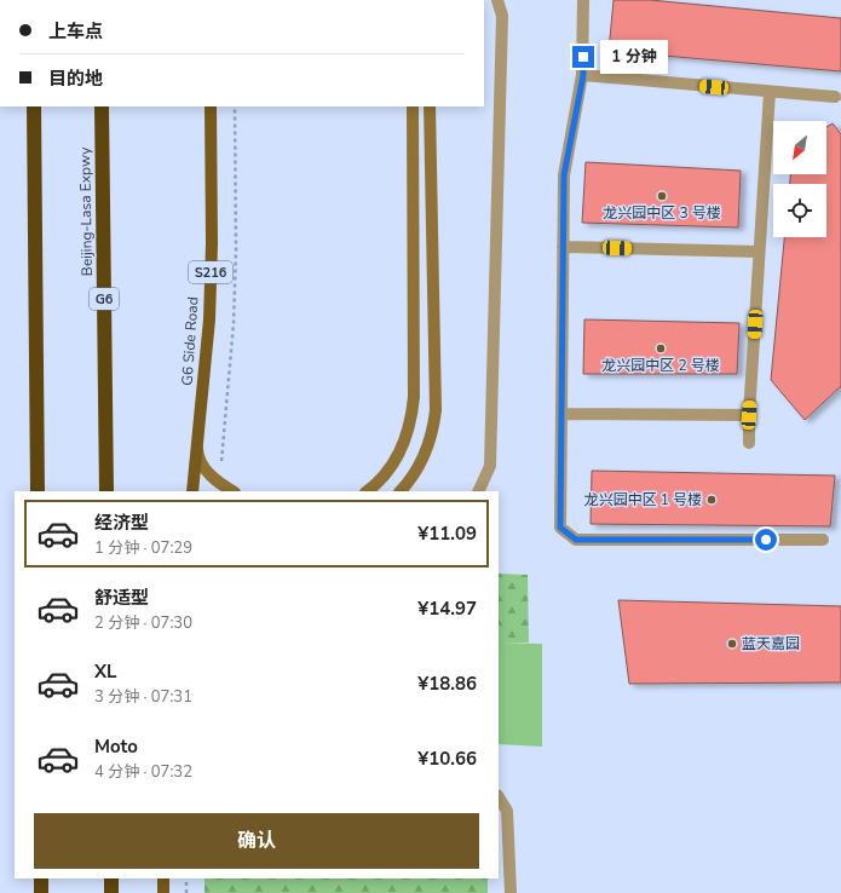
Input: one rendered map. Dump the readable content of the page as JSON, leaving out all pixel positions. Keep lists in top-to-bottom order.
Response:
{
  "streets": {
    "highway": ["Beijing-Lasa Expwy", "G6"],
    "main road": ["S216", "G6 Side Road"]
  },
  "places": [
    "龙兴园中区 3 号楼",
    "龙兴园中区 2 号楼",
    "龙兴园中区 1 号楼",
    "蓝天嘉园"
  ],
  "north": "bottom left",
  "page": {
    "banner": ["上车点", "目的地"],
    "bubble": "1 分钟",
    "list": [
      {
        "name": "经济型",
        "note": "1 分钟 · 07:29",
        "value": "¥11.09"
      },
      {
        "name": "舒适型",
        "note": "2 分钟 · 07:30",
        "value": "¥14.97"
      },
      {
        "name": "XL",
        "note": "3 分钟 · 07:31",
        "value": "¥18.86"
      },
      {
        "name": "Moto",
        "note": "4 分钟 · 07:32",
        "value": "¥10.66"
      }
    ],
    "buttons": "确认"
  }
}
